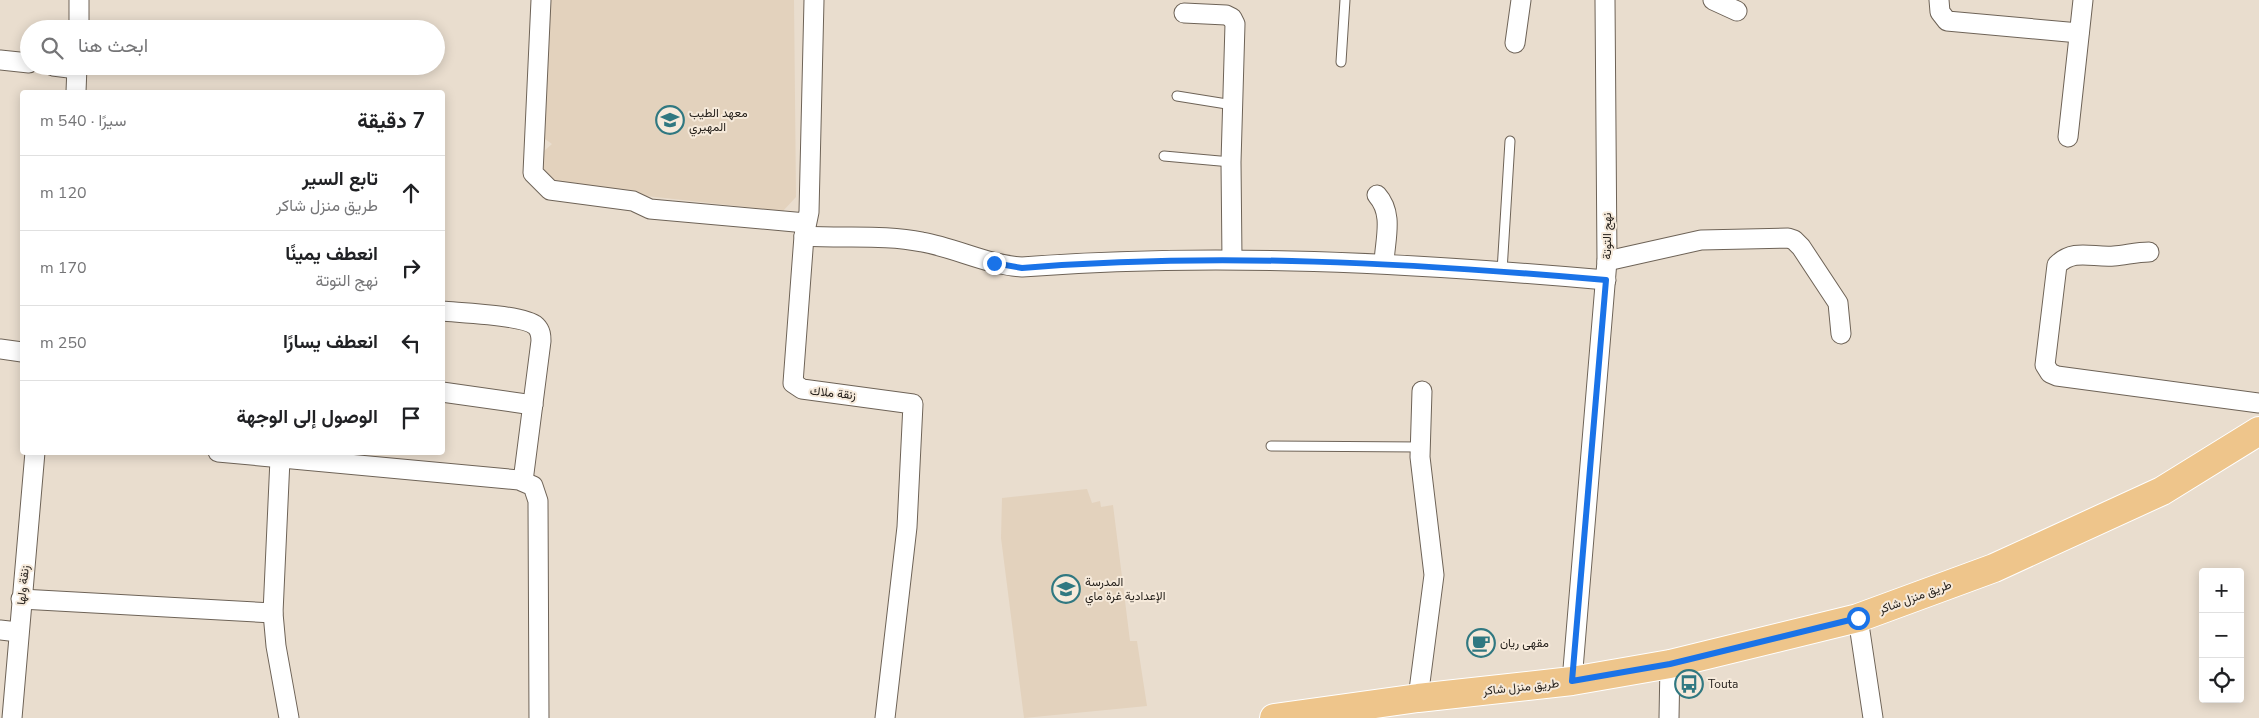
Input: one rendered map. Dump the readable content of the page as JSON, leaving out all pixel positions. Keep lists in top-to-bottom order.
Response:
{
  "streets": {
    "main road": ["طريق منزل شاكر"],
    "street": ["نهج التوتة", "زنقة ملاك", "زنقة ولها"]
  },
  "crossings": [
    ["نهج التوتة", "طريق منزل شاكر"]
  ],
  "places": {
    "school or university": ["معهد الطيب المهيري", "المدرسة الإعدادية غرة ماي"],
    "cafe": ["مقهى ريان"],
    "bus stop": ["Touta"]
  },
  "page": {
    "search": "ابحث هنا",
    "heading": ["7 دقيقة", "سيرًا · 540 m"],
    "list": [
      ["تابع السير", "طريق منزل شاكر", "120 m"],
      ["انعطف يمينًا", "نهج التوتة", "170 m"],
      ["انعطف يسارًا", "250 m"],
      "الوصول إلى الوجهة"
    ],
    "map_buttons": ["+", "−"]
  }
}
